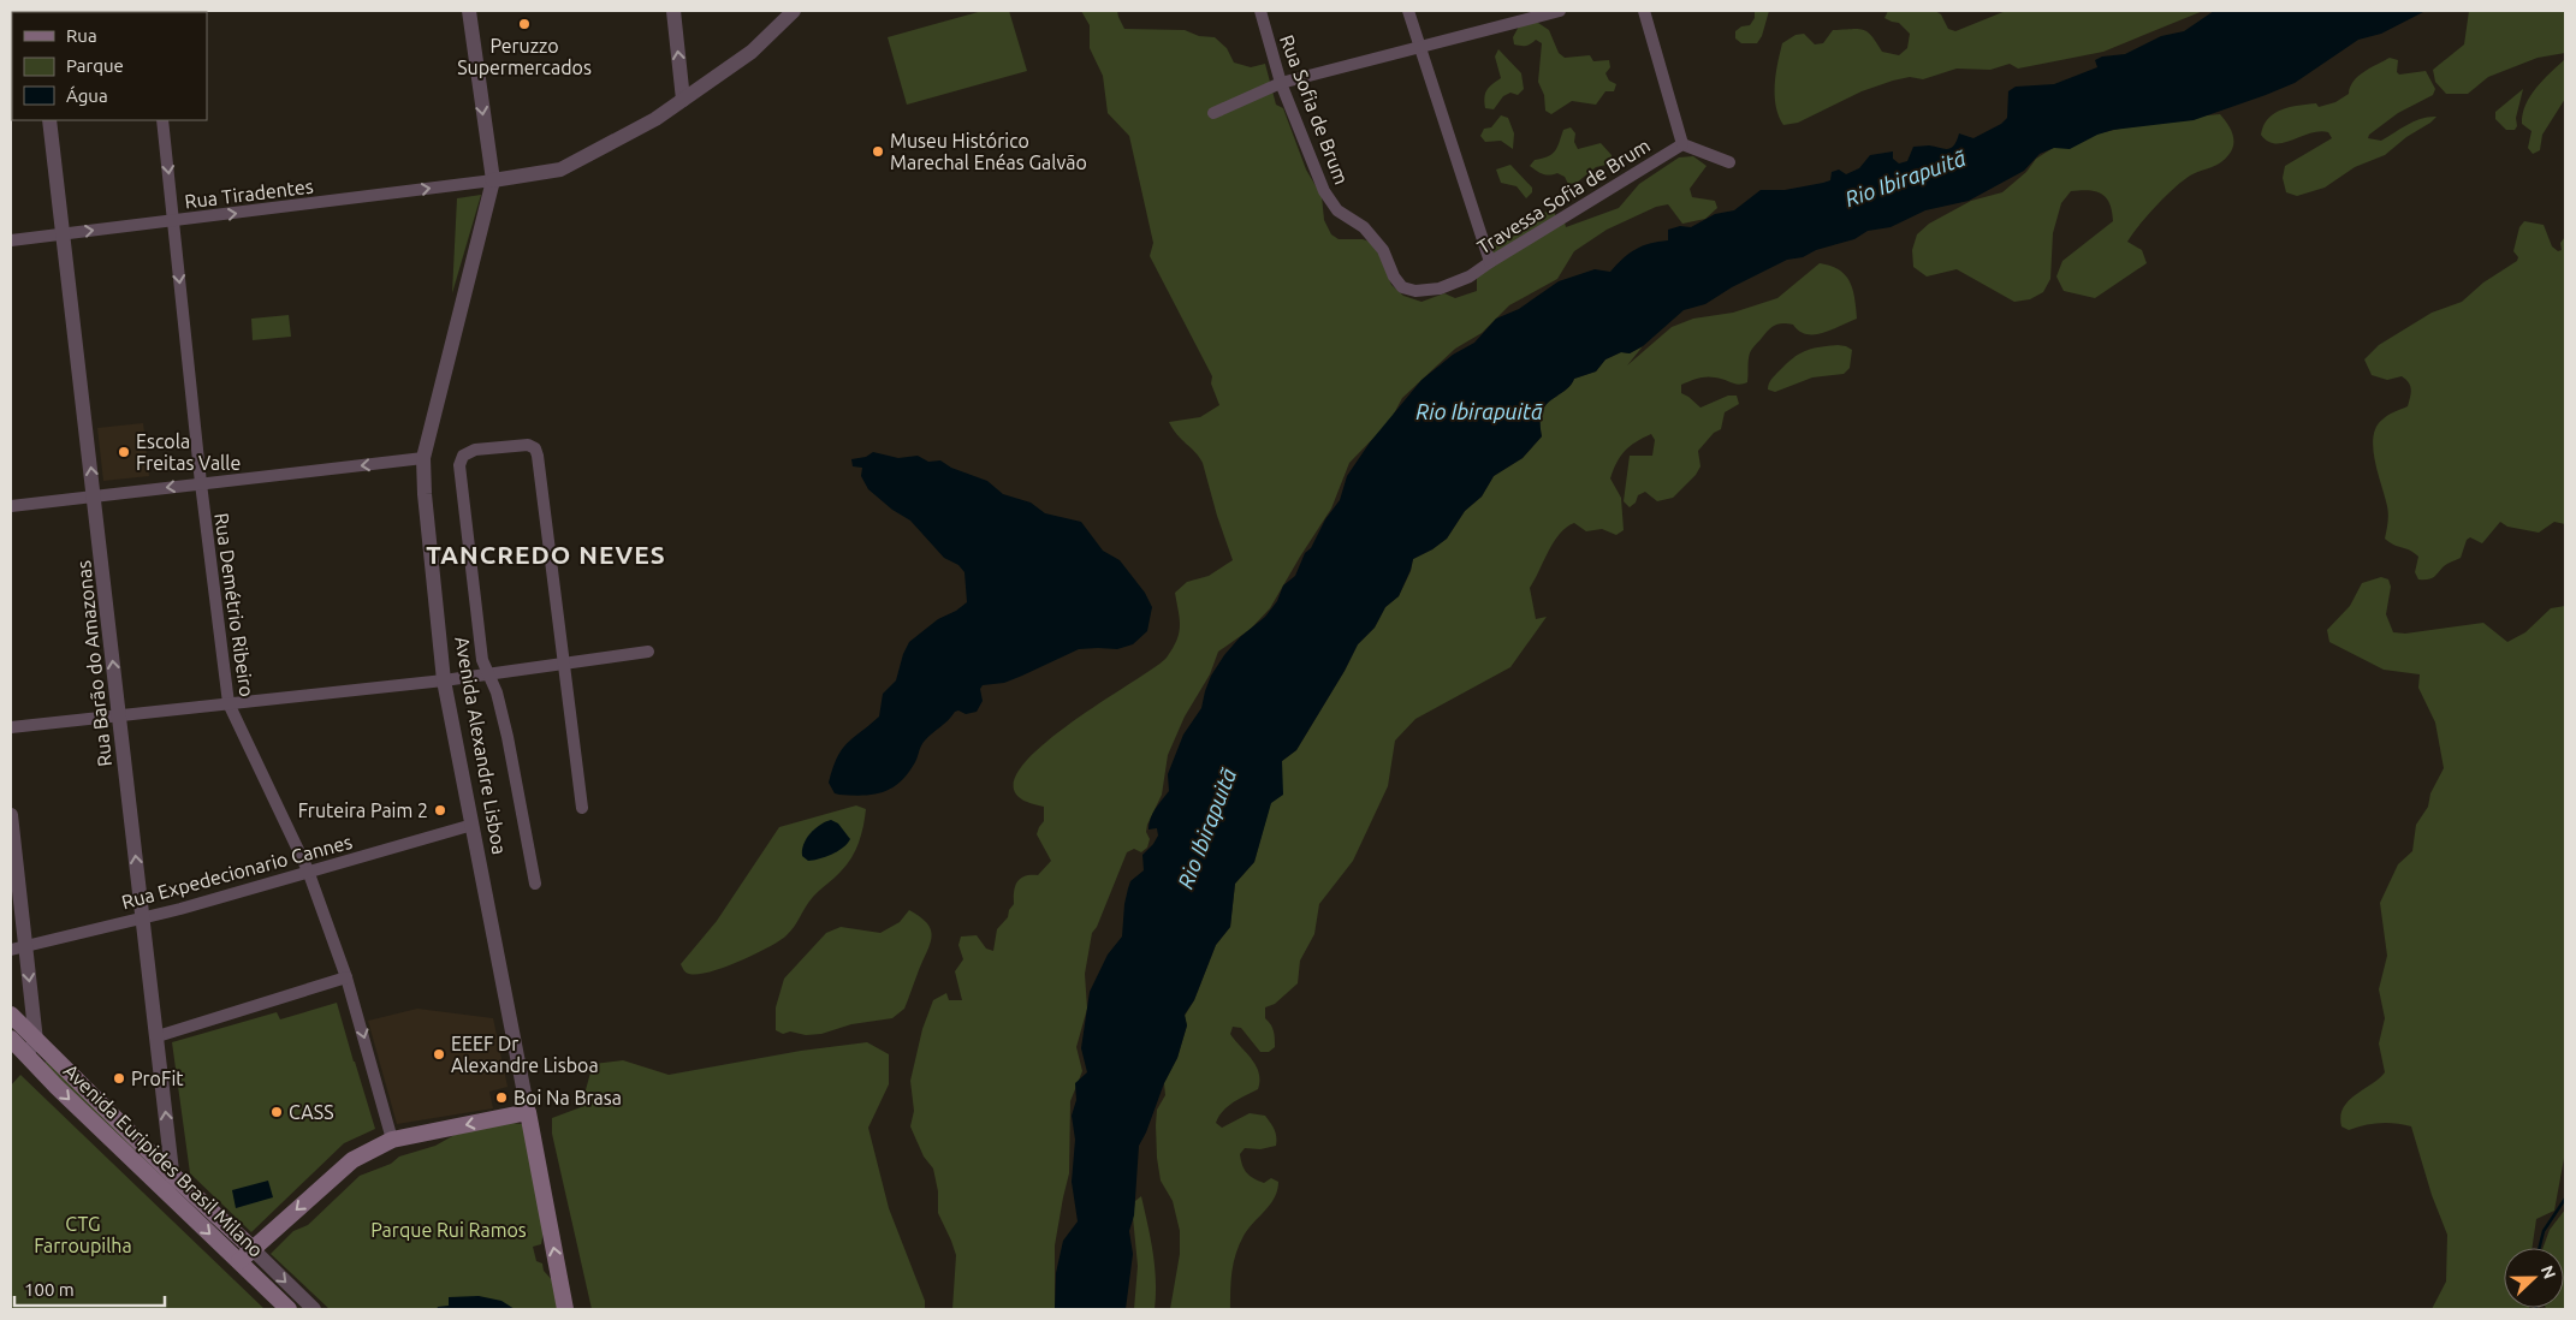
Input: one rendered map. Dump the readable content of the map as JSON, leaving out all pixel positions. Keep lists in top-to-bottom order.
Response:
{
  "streets": {
    "main road": ["Avenida Alexandre Lisboa", "Avenida Euripides Brasil Milano"],
    "street": [
      "Rua Sofia de Brum",
      "Rua Tiradentes",
      "Travessa Sofia de Brum",
      "Rua Demétrio Ribeiro",
      "Rua Barão do Amazonas",
      "Rua Expedecionario Cannes"
    ]
  },
  "crossings": [
    ["Rua Sofia de Brum", "Travessa Sofia de Brum"],
    ["Rua Tiradentes", "Rua Demétrio Ribeiro"],
    ["Rua Tiradentes", "Rua Barão do Amazonas"],
    ["Rua Tiradentes", "Avenida Alexandre Lisboa"],
    ["Rua Demétrio Ribeiro", "Rua Expedecionario Cannes"],
    ["Rua Barão do Amazonas", "Rua Expedecionario Cannes"],
    ["Rua Barão do Amazonas", "Avenida Euripides Brasil Milano"],
    ["Avenida Alexandre Lisboa", "Rua Expedecionario Cannes"]
  ],
  "one_way": ["Rua Tiradentes", "Rua Demétrio Ribeiro", "Rua Barão do Amazonas"],
  "districts": ["TANCREDO NEVES"],
  "water": ["Rio Ibirapuitã"],
  "parks": ["CTG Farroupilha", "Parque Rui Ramos"],
  "places": [
    "Peruzzo Supermercados",
    "Museu Histórico Marechal Enéas Galvão",
    "Escola Freitas Valle",
    "Fruteira Paim 2",
    "EEEF Dr Alexandre Lisboa",
    "ProFit",
    "Boi Na Brasa",
    "CASS"
  ],
  "legend": ["Rua", "Parque", "Água"],
  "scale_bar": "100 m",
  "north": "right"
}
